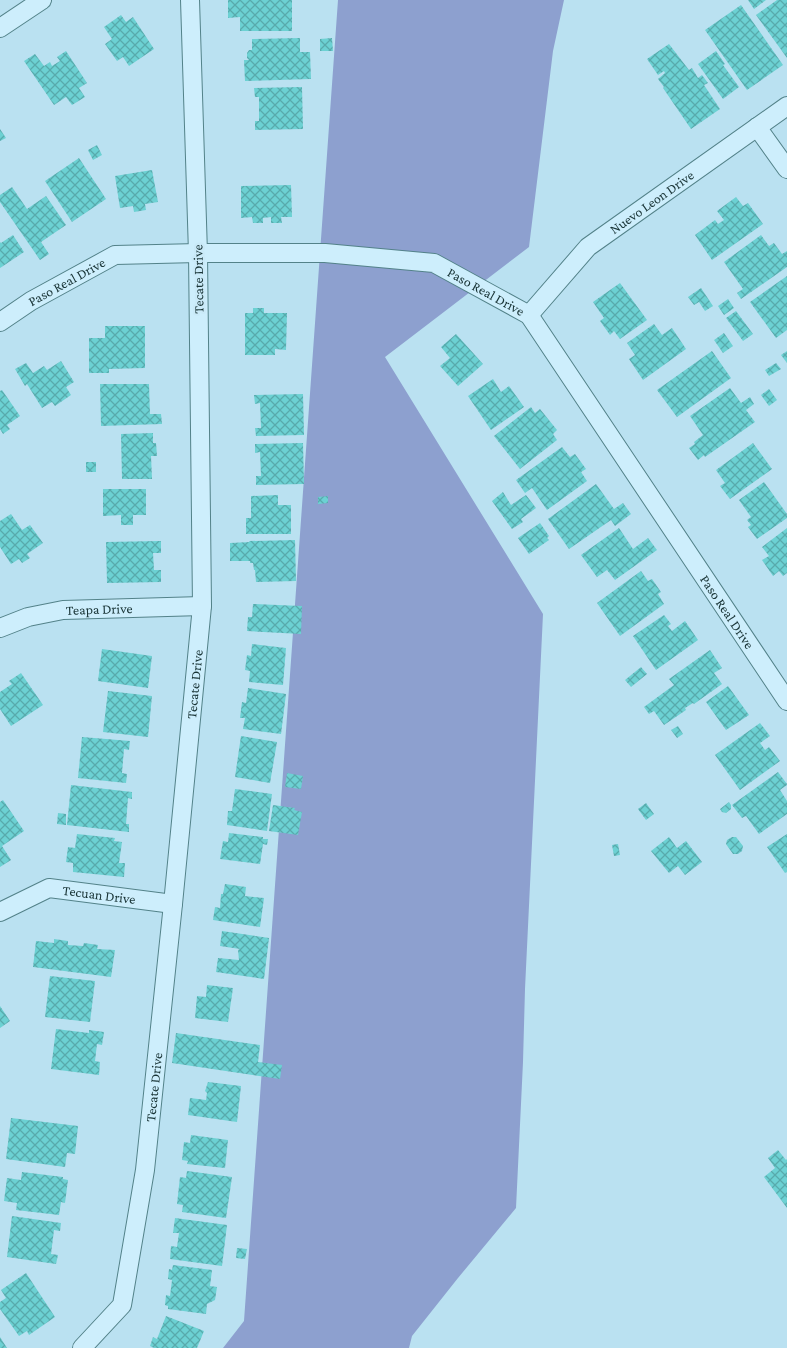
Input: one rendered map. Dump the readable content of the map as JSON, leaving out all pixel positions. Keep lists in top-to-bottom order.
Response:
{
  "streets": {
    "street": [
      "Nuevo Leon Drive",
      "Tecate Drive",
      "Paso Real Drive",
      "Teapa Drive",
      "Tecuan Drive"
    ]
  },
  "crossings": [
    ["Nuevo Leon Drive", "Paso Real Drive"],
    ["Tecate Drive", "Paso Real Drive"],
    ["Tecate Drive", "Teapa Drive"],
    ["Tecate Drive", "Tecuan Drive"]
  ]
}
